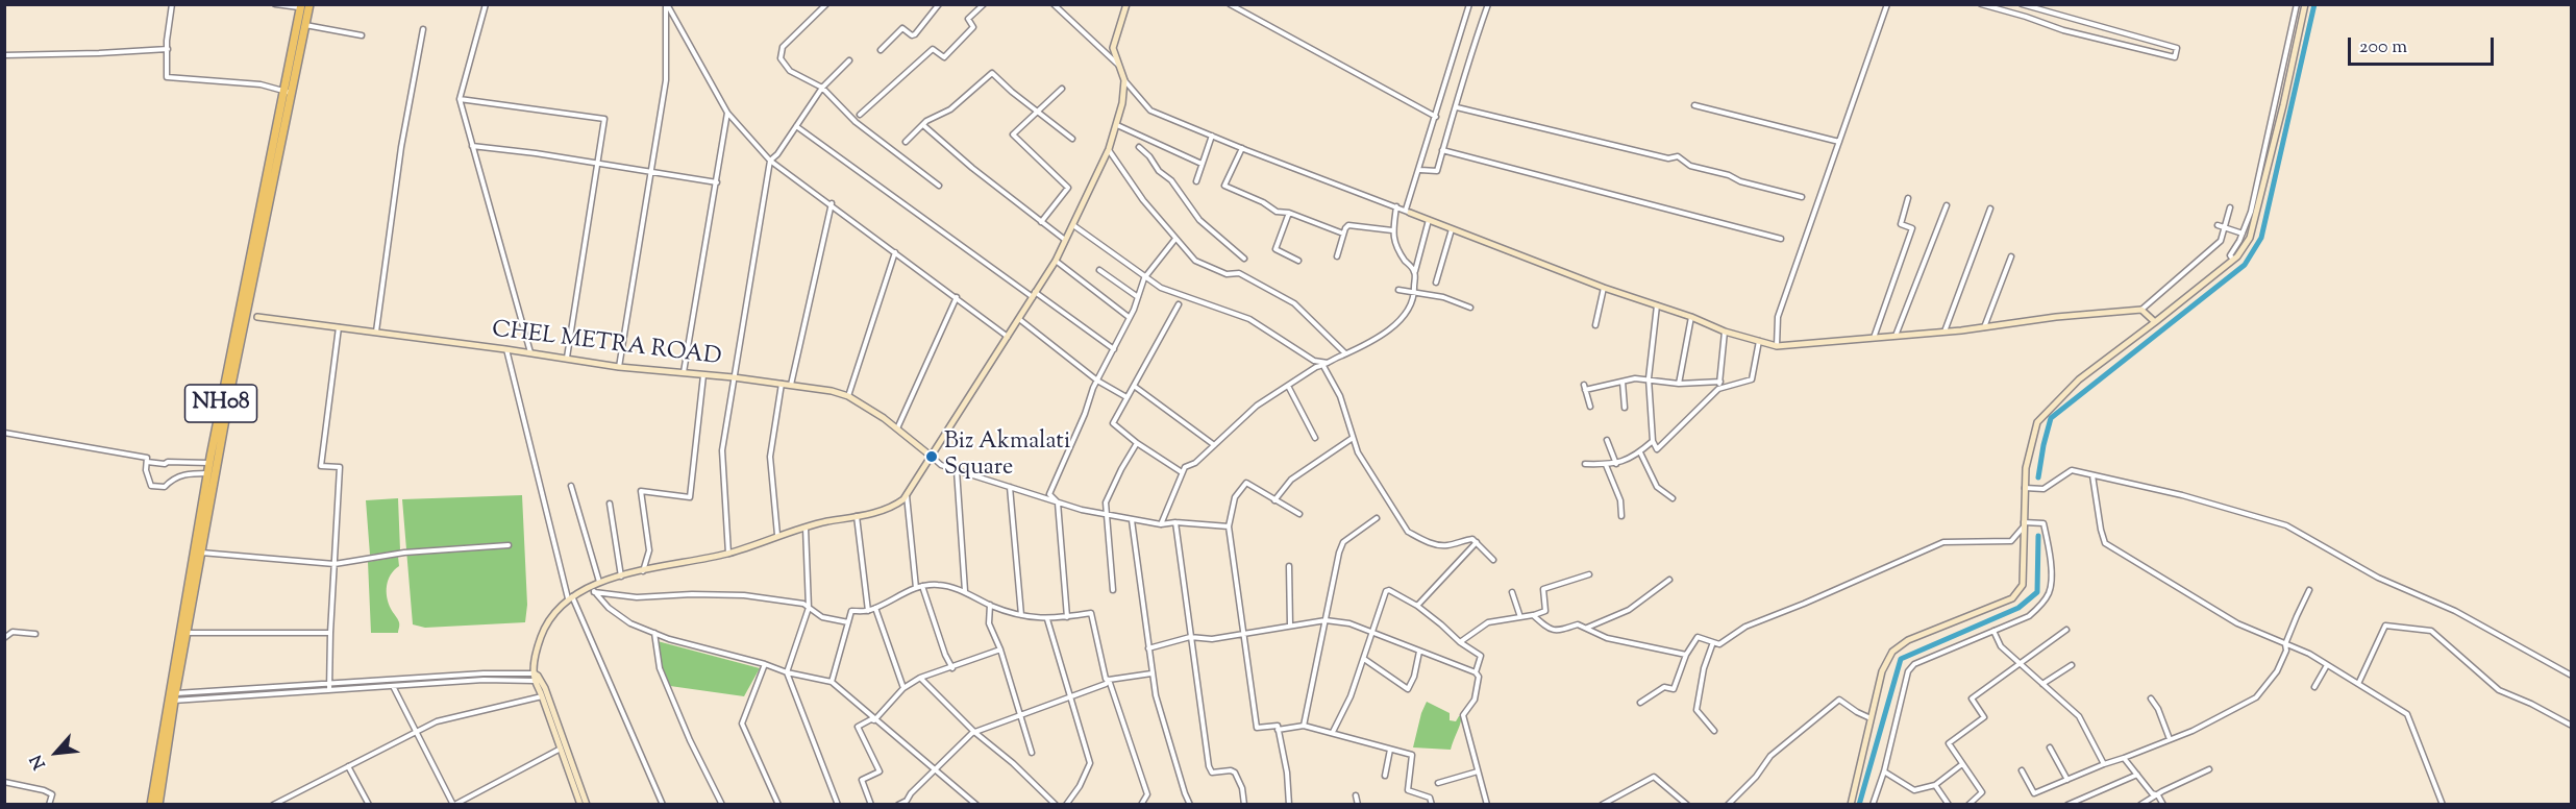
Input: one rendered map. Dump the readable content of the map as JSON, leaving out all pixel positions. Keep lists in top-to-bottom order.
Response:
{
  "streets": {
    "highway": ["NH08"],
    "street": ["CHEL METRA ROAD"]
  },
  "places": ["Biz Akmalati Square"],
  "scale_bar": "200 m",
  "north": "bottom left"
}
